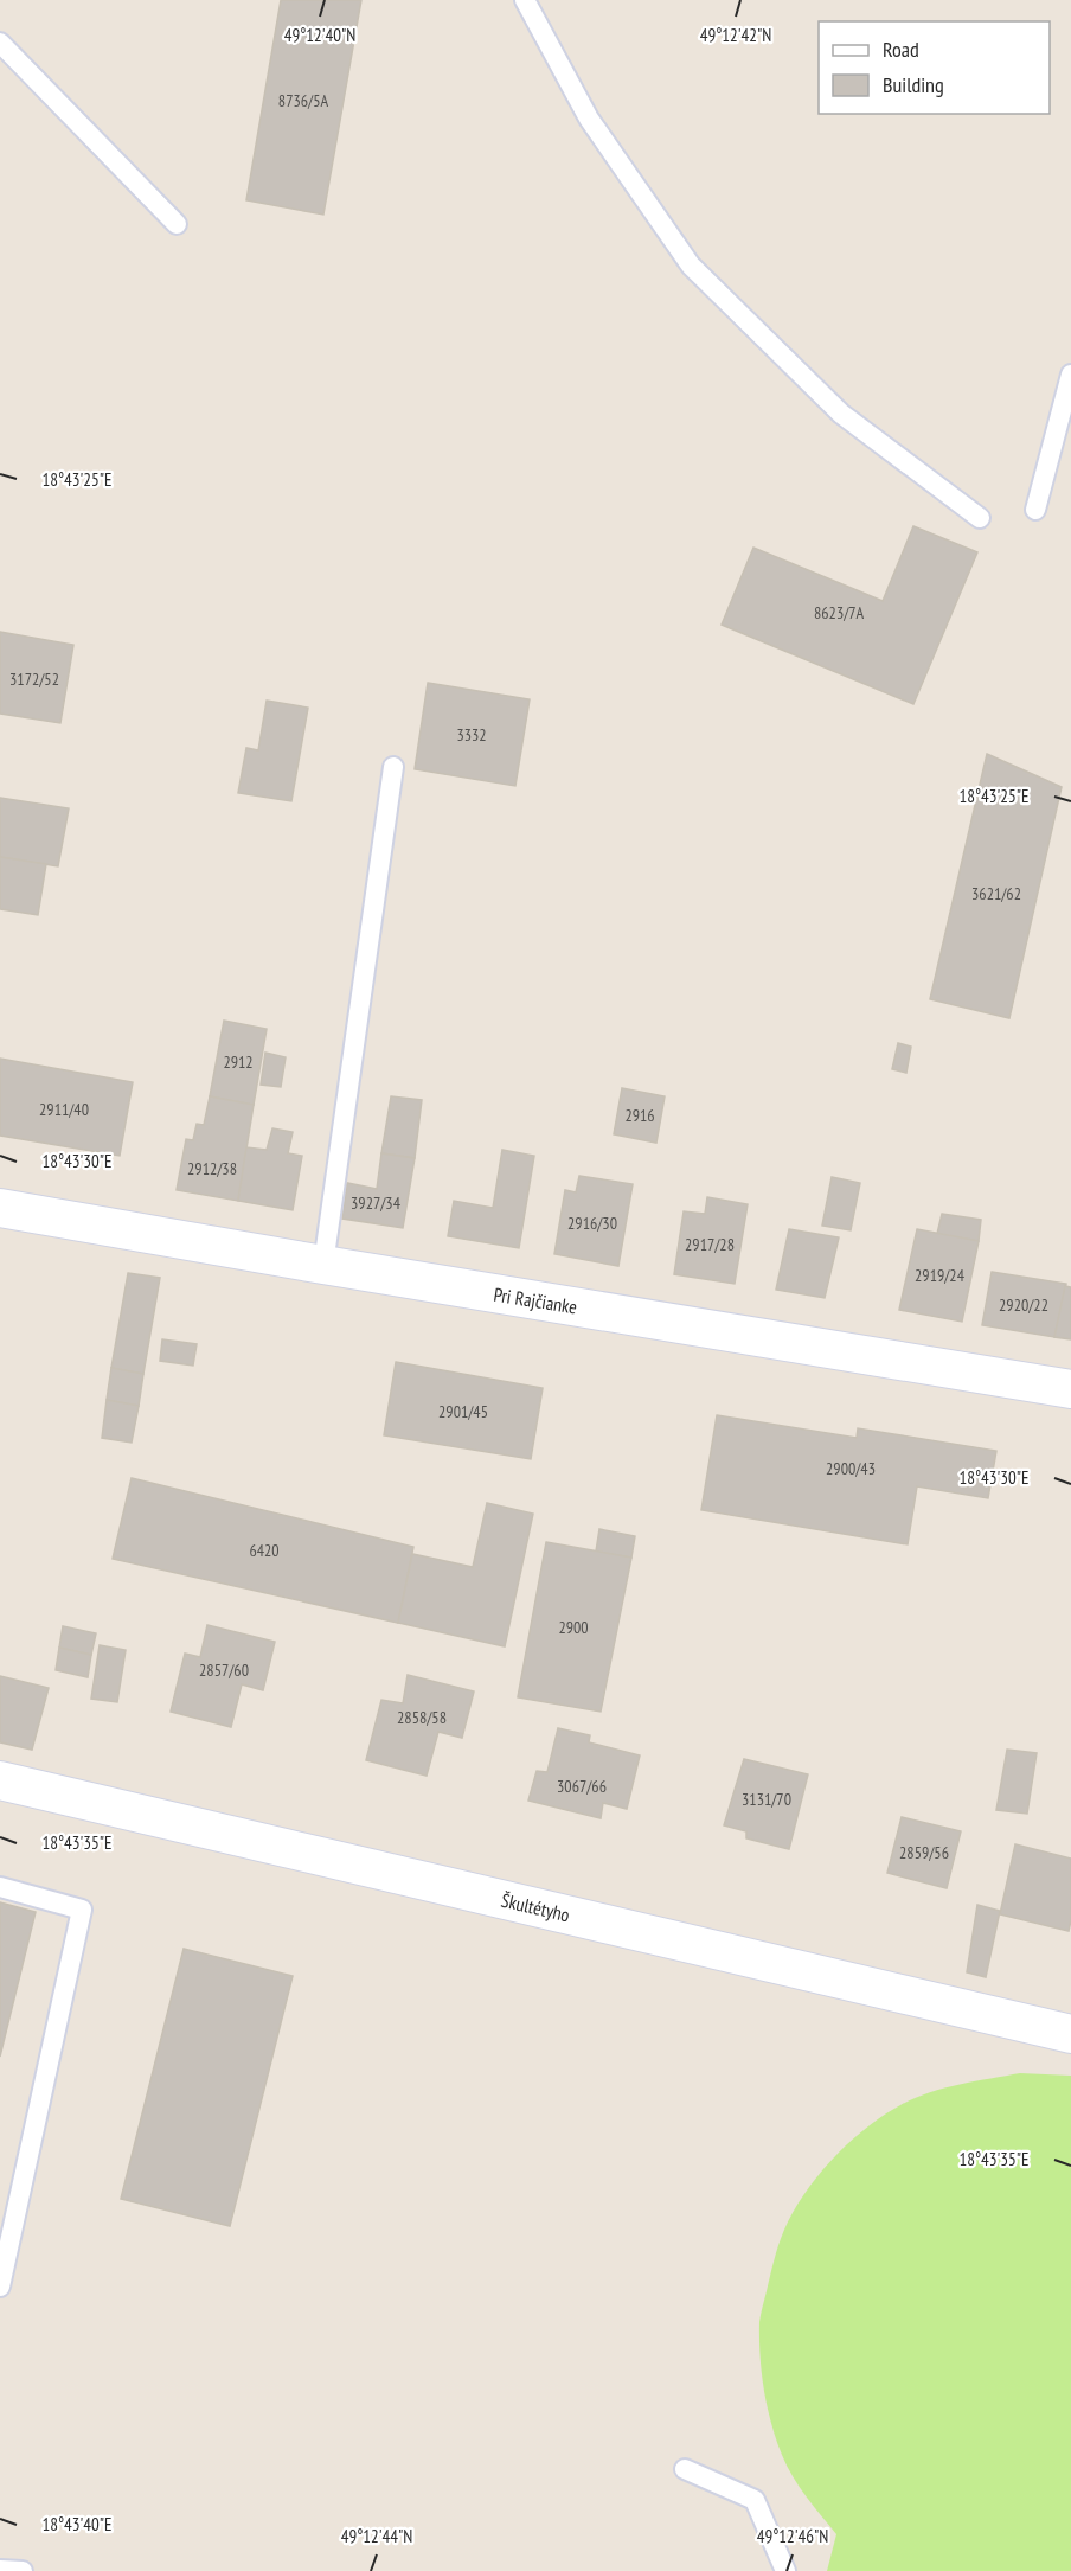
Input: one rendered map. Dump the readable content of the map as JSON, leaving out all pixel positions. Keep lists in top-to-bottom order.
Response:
{
  "streets": {
    "street": ["Pri Rajčianke", "Škultétyho"]
  },
  "house_numbers": [
    "8736/5A",
    "8623/7A",
    "3172/52",
    "3332",
    "3621/62",
    "2912",
    "2911/40",
    "2916",
    "2912/38",
    "3927/34",
    "2916/30",
    "2917/28",
    "2919/24",
    "2920/22",
    "2901/45",
    "2900/43",
    "6420",
    "2900",
    "2857/60",
    "2858/58",
    "3067/66",
    "3131/70",
    "2859/56"
  ],
  "legend": ["Road", "Building"],
  "coordinates": [
    "49°12'40\"N",
    "49°12'42\"N",
    "18°43'25\"E",
    "18°43'30\"E",
    "18°43'35\"E",
    "18°43'40\"E",
    "49°12'44\"N",
    "49°12'46\"N"
  ]
}
